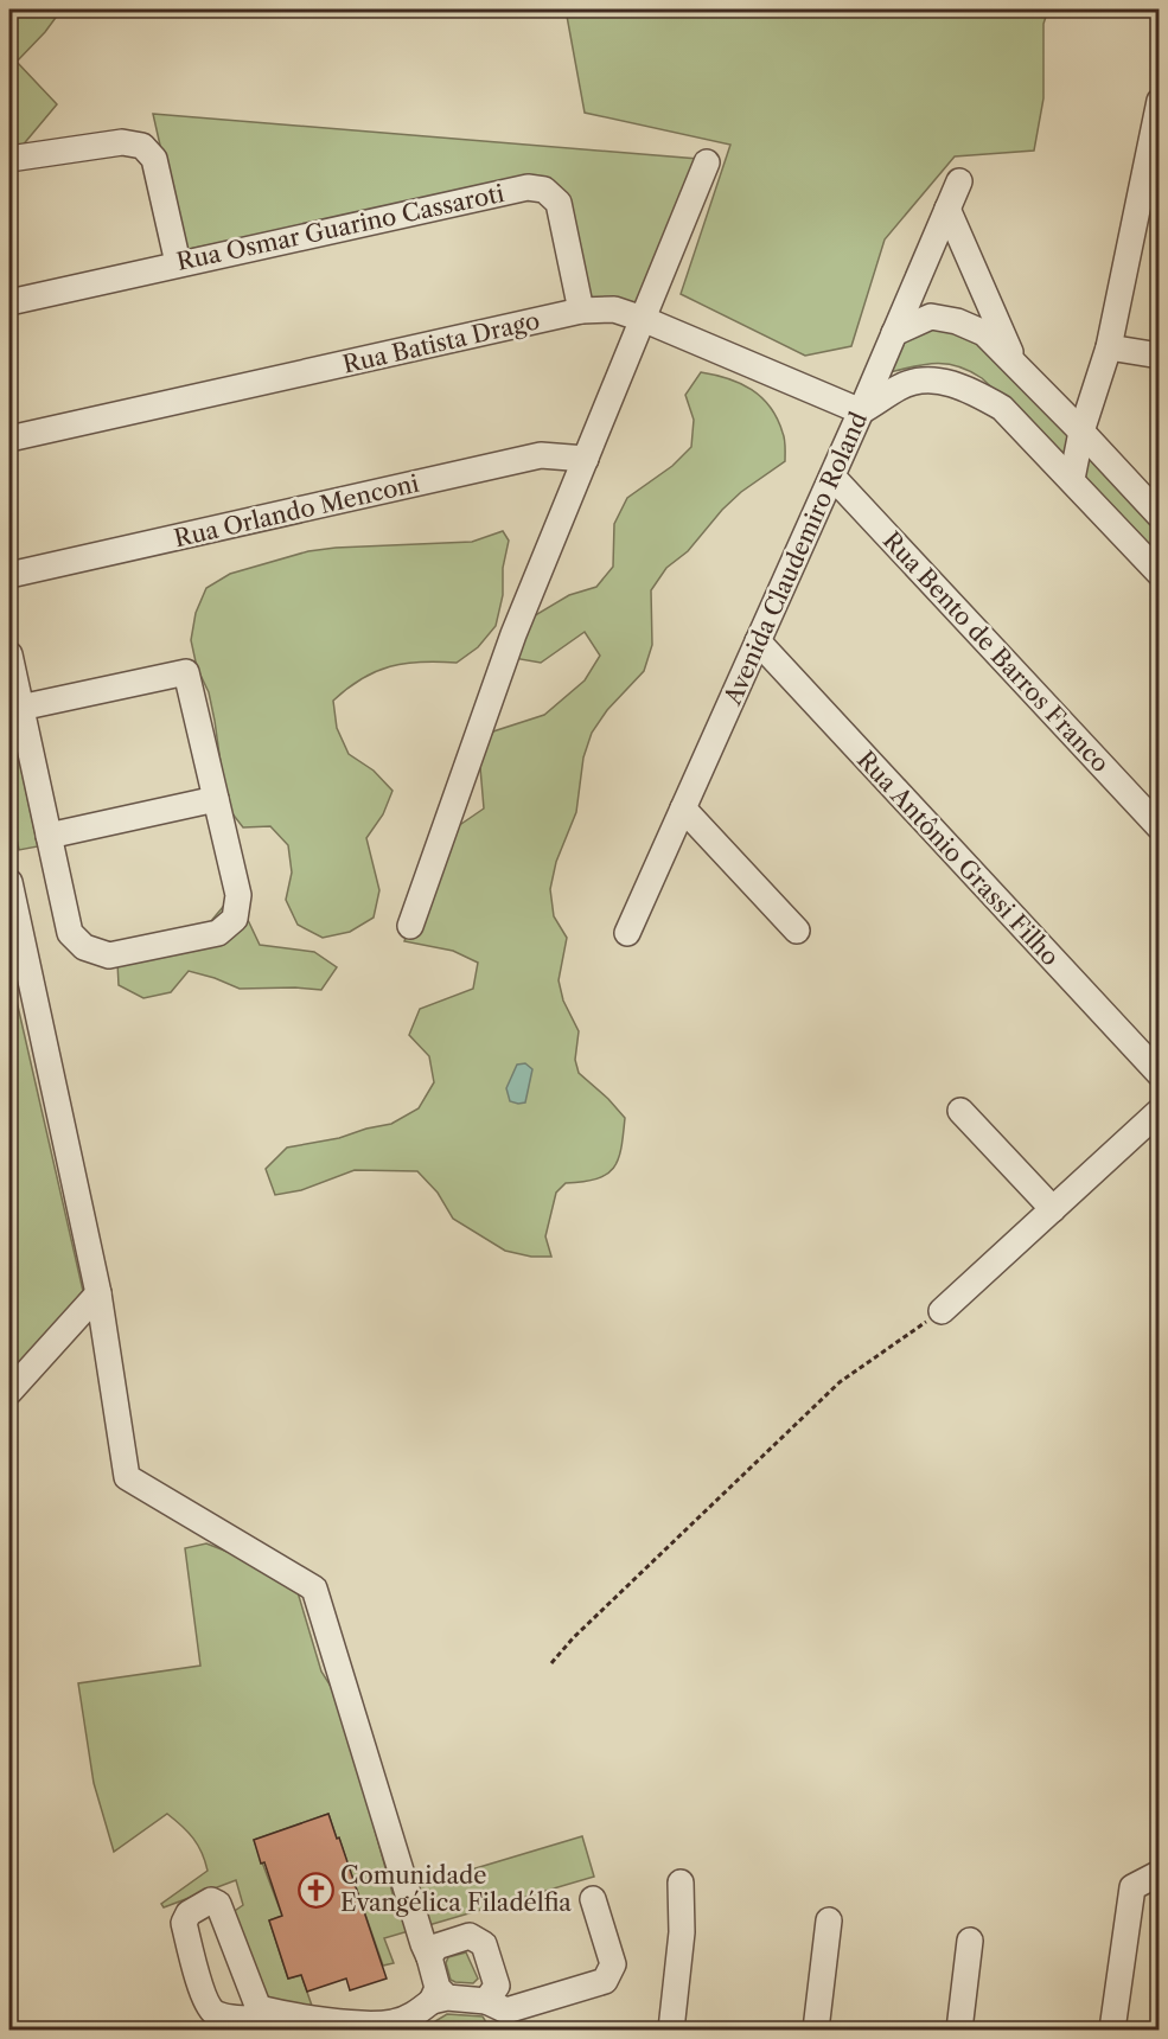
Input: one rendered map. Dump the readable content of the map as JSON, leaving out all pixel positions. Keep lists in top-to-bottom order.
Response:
{
  "streets": {
    "street": [
      "Rua Osmar Guarino Cassaroti",
      "Rua Batista Drago",
      "Rua Orlando Menconi",
      "Avenida Claudemiro Roland",
      "Rua Bento de Barros Franco",
      "Rua Antônio Grassi Filho"
    ]
  },
  "crossings": [
    ["Rua Osmar Guarino Cassaroti", "Rua Batista Drago"],
    ["Rua Batista Drago", "Avenida Claudemiro Roland"],
    ["Avenida Claudemiro Roland", "Rua Bento de Barros Franco"],
    ["Avenida Claudemiro Roland", "Rua Antônio Grassi Filho"]
  ],
  "places": {
    "church": ["Comunidade Evangélica Filadélfia"]
  }
}
